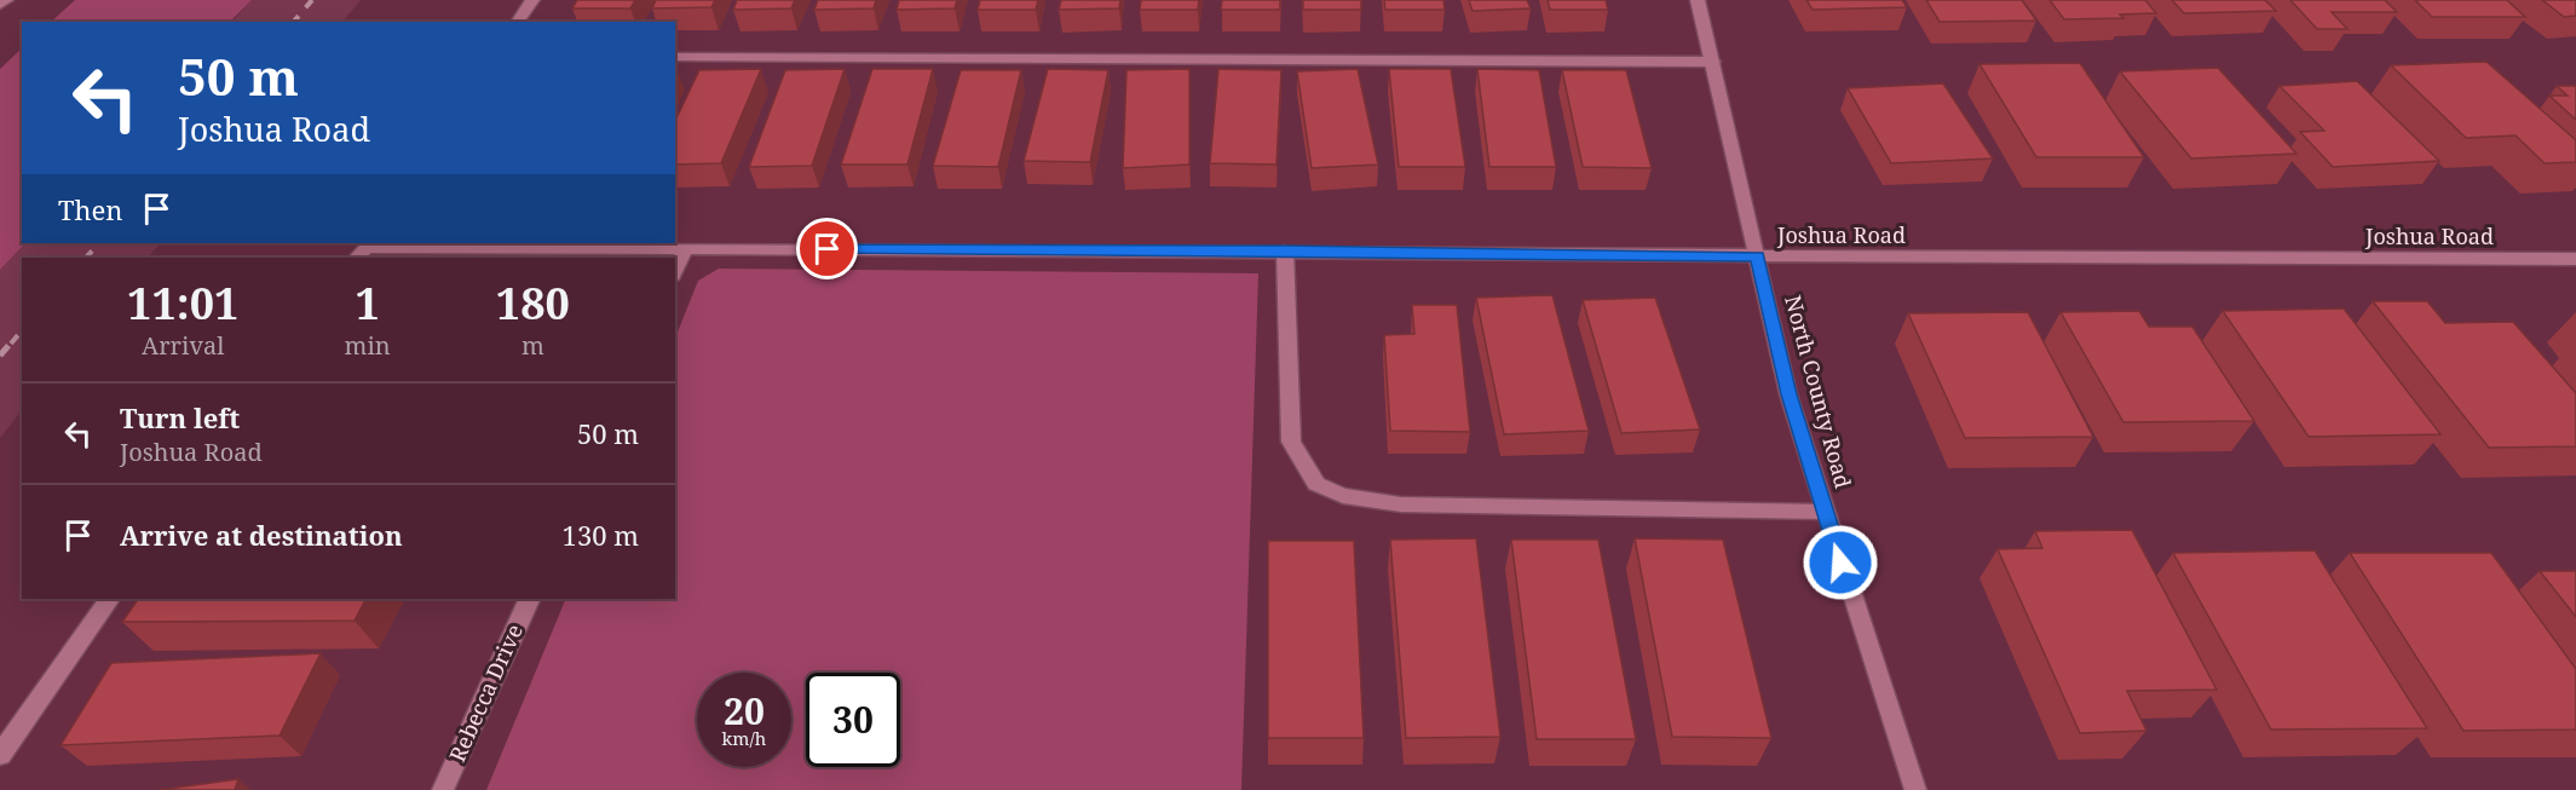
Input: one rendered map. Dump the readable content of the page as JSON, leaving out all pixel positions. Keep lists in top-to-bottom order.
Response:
{
  "streets": {
    "street": ["Joshua Road", "North County Road", "Rebecca Drive"]
  },
  "crossings": [
    ["Joshua Road", "North County Road"]
  ],
  "page": {
    "turn": ["50 m", "Joshua Road"],
    "then": "Then",
    "eta": [
      "11:01",
      "Arrival",
      "1",
      "min",
      "180",
      "m"
    ],
    "list": [
      {
        "name": "Turn left",
        "note": "Joshua Road",
        "value": "50 m"
      },
      {
        "name": "Arrive at destination",
        "value": "130 m"
      }
    ],
    "speed": "20 km/h",
    "limit": "30"
  }
}
